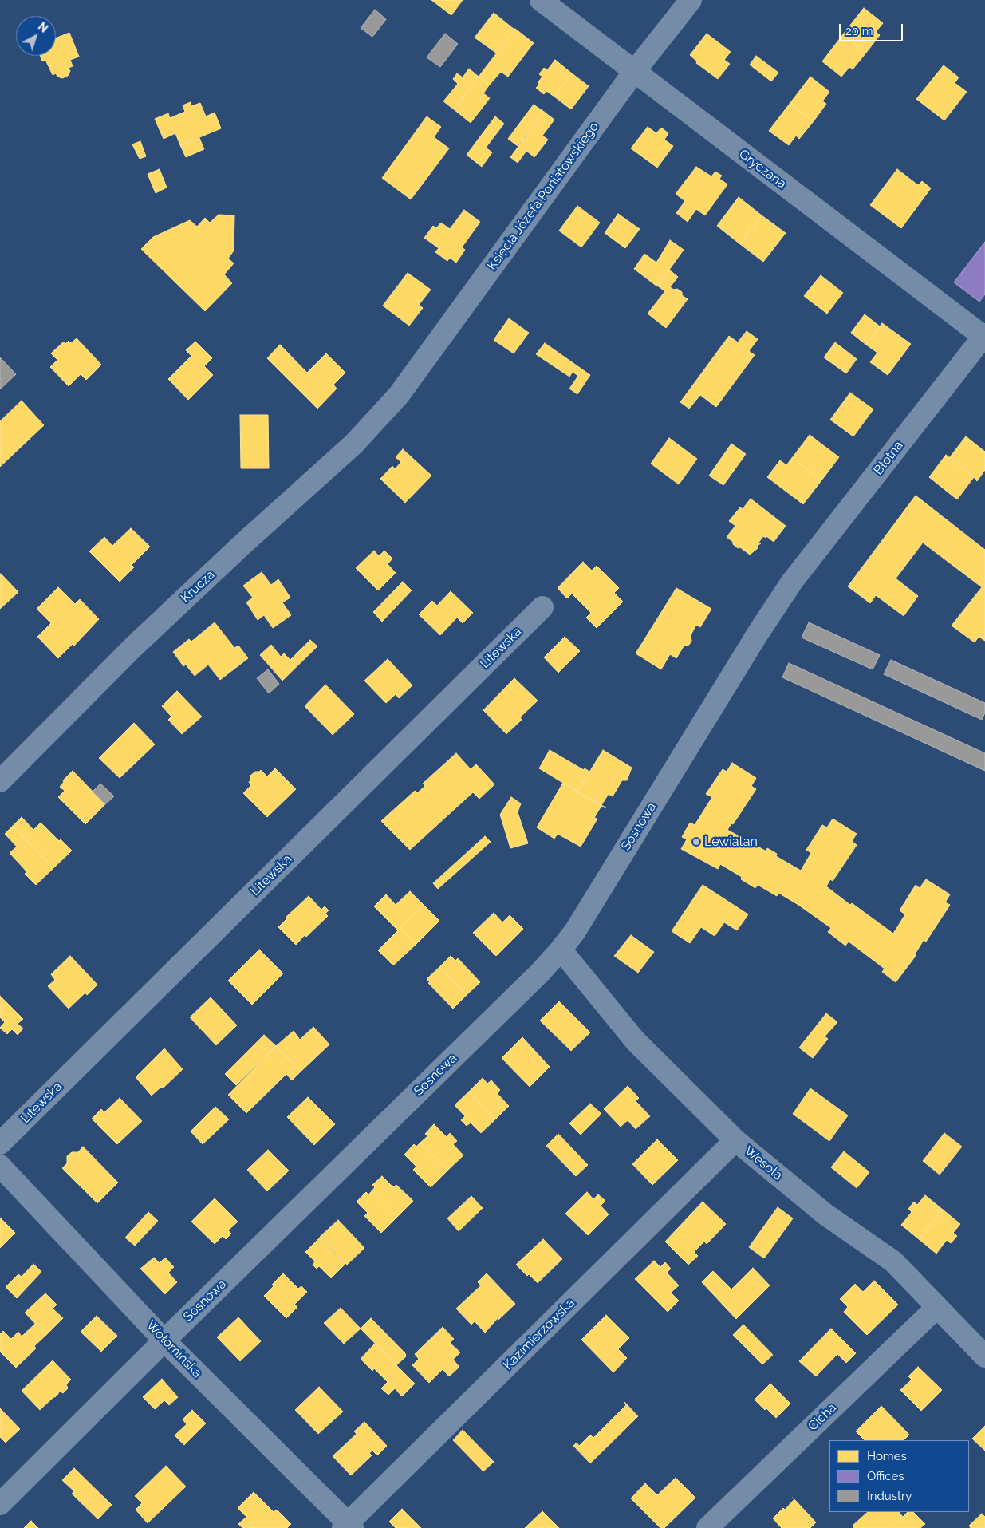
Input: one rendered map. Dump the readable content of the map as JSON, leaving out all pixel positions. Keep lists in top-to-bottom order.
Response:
{
  "streets": {
    "street": [
      "Gryczana",
      "Księcia Józefa Poniatowskiego",
      "Błotna",
      "Krucza",
      "Litewska",
      "Sosnowa",
      "Wesoła",
      "Kazimierzowska",
      "Wołomińska",
      "Cicha"
    ]
  },
  "crossings": [
    ["Gryczana", "Księcia Józefa Poniatowskiego"],
    ["Gryczana", "Błotna"],
    ["Księcia Józefa Poniatowskiego", "Krucza"],
    ["Błotna", "Sosnowa"],
    ["Sosnowa", "Wesoła"],
    ["Sosnowa", "Wołomińska"],
    ["Wesoła", "Kazimierzowska"],
    ["Wesoła", "Cicha"],
    ["Kazimierzowska", "Wołomińska"]
  ],
  "places": ["Lewiatan"],
  "legend": ["Homes", "Offices", "Industry"],
  "scale_bar": "20 m",
  "north": "top right"
}
